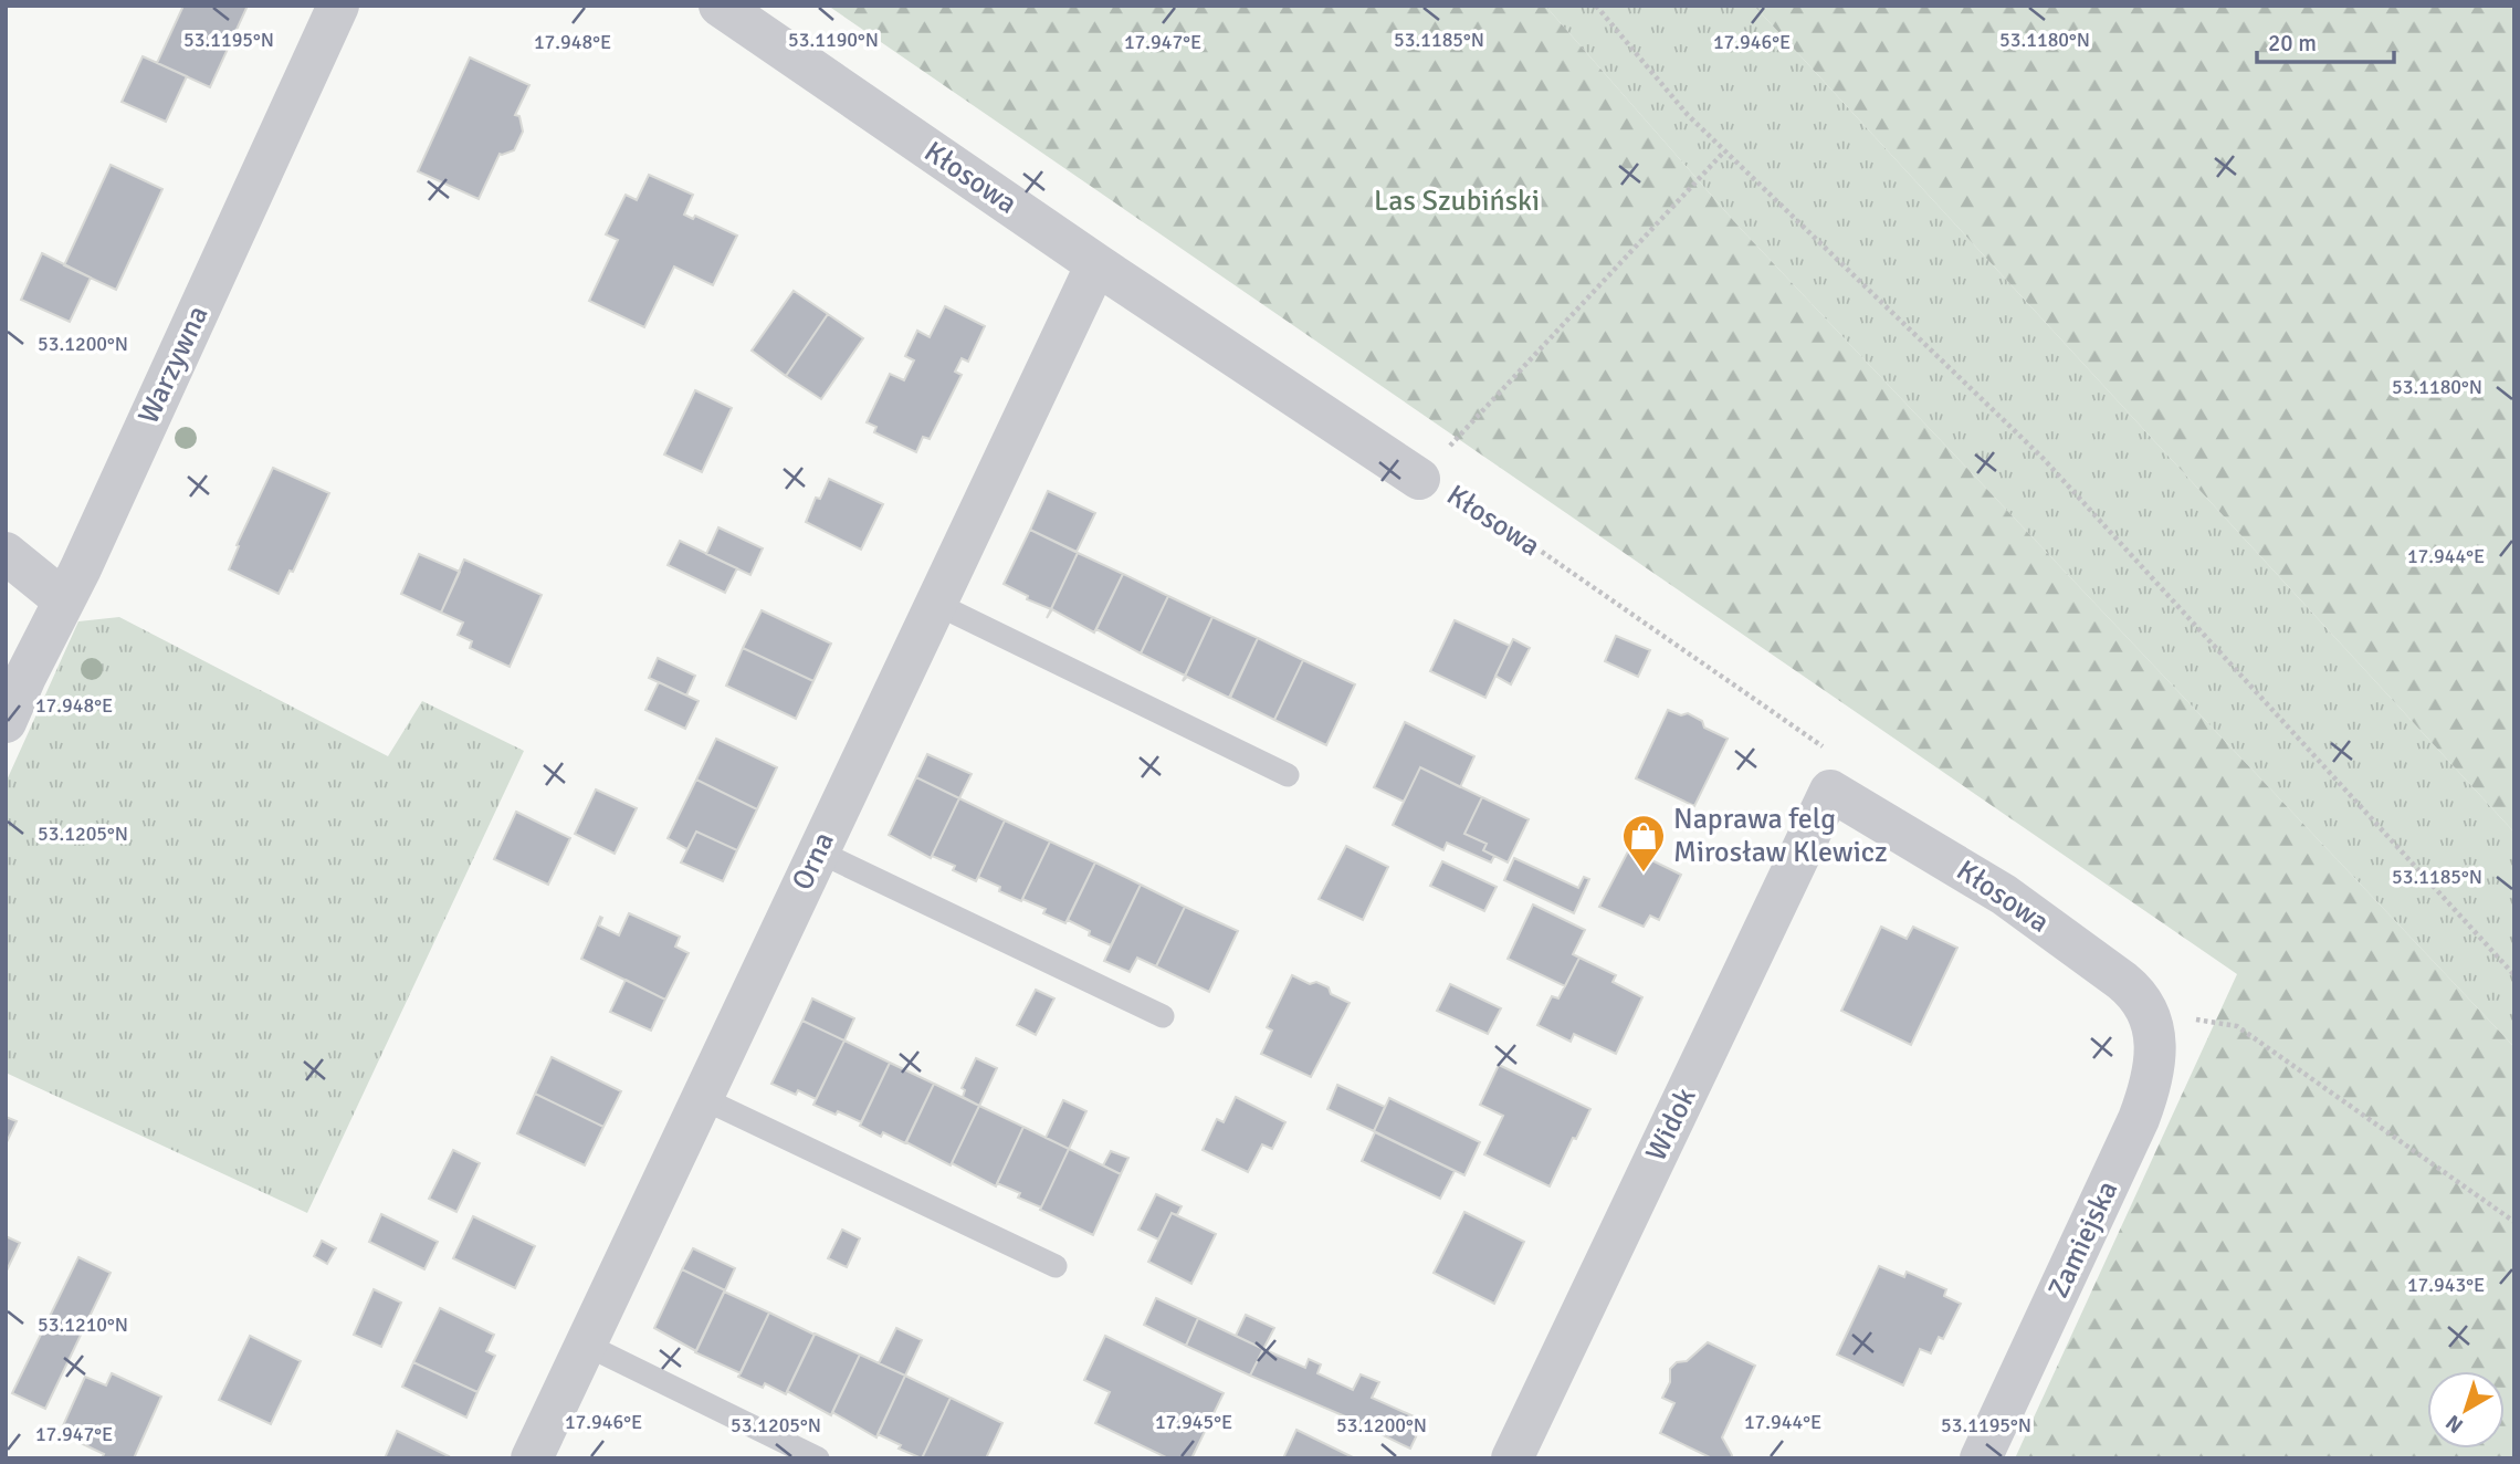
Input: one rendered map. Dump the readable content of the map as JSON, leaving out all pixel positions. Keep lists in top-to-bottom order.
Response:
{
  "streets": {
    "street": [
      "Kłosowa",
      "Warzywna",
      "Orna",
      "Widok",
      "Zamiejska"
    ]
  },
  "crossings": [
    ["Kłosowa", "Orna"],
    ["Kłosowa", "Widok"],
    ["Kłosowa", "Zamiejska"]
  ],
  "parks": ["Las Szubiński"],
  "places": {
    "shop": ["Naprawa felg Mirosław Klewicz"]
  },
  "scale_bar": "20 m",
  "north": "bottom left",
  "coordinates": [
    "53.1195°N",
    "53.1190°N",
    "53.1185°N",
    "53.1180°N",
    "17.948°E",
    "17.947°E",
    "17.946°E",
    "53.1200°N",
    "17.944°E",
    "53.1205°N",
    "17.943°E",
    "53.1210°N",
    "17.945°E"
  ]
}
